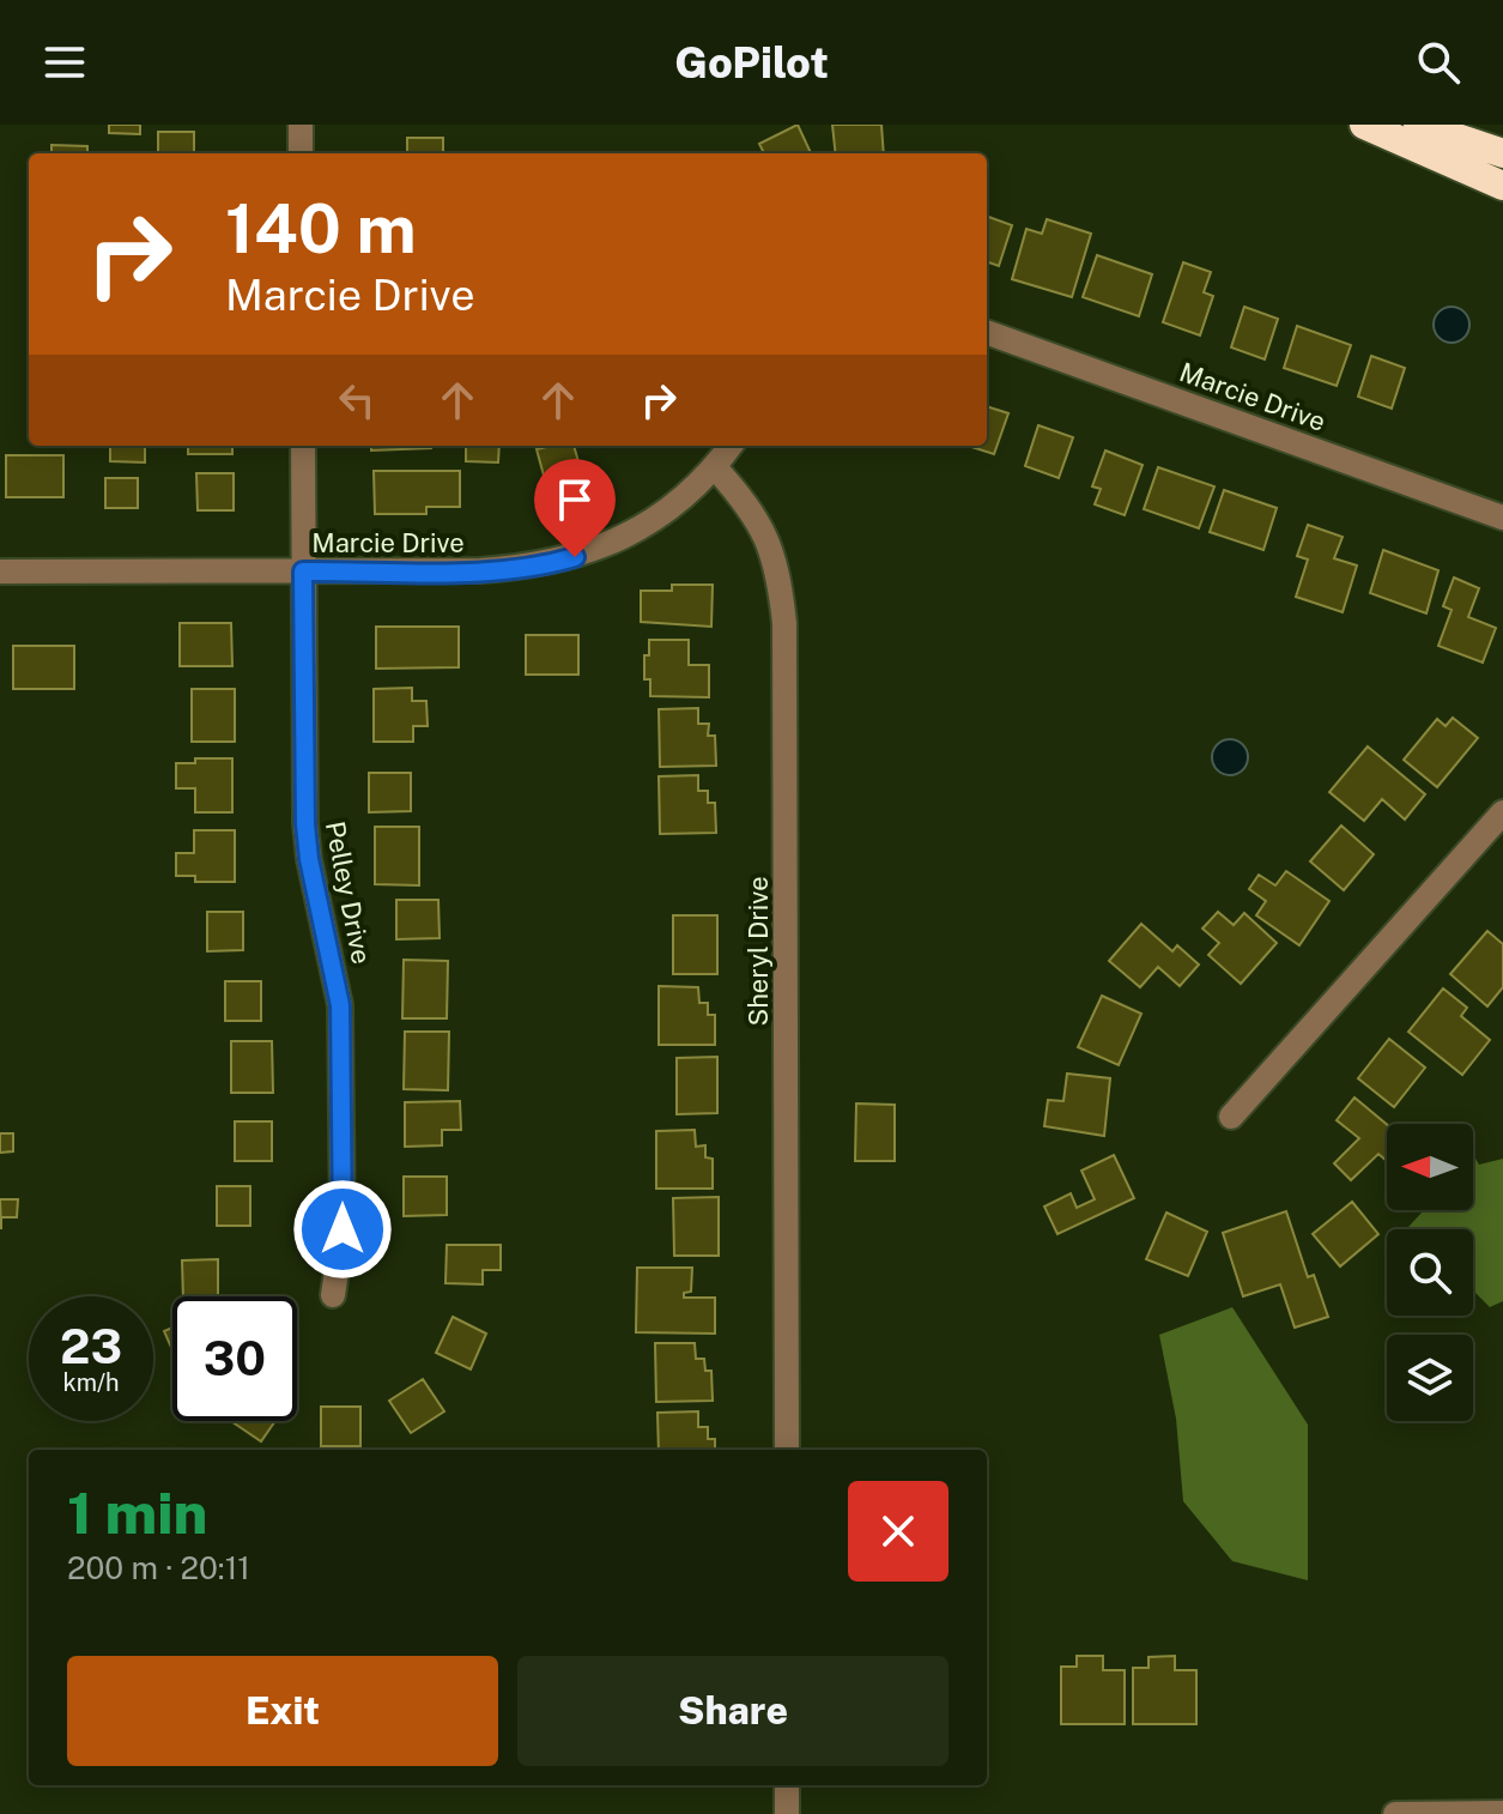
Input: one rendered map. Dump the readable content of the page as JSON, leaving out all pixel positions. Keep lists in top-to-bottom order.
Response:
{
  "streets": {
    "street": ["Marcie Drive", "Pelley Drive", "Sheryl Drive"]
  },
  "crossings": [
    ["Marcie Drive", "Pelley Drive"],
    ["Marcie Drive", "Sheryl Drive"]
  ],
  "north": "left",
  "page": {
    "header": "GoPilot",
    "turn": ["140 m", "Marcie Drive"],
    "speed": "23 km/h",
    "limit": "30",
    "heading": ["1 min", "200 m · 20:11"],
    "buttons": ["Exit", "Share"]
  }
}
